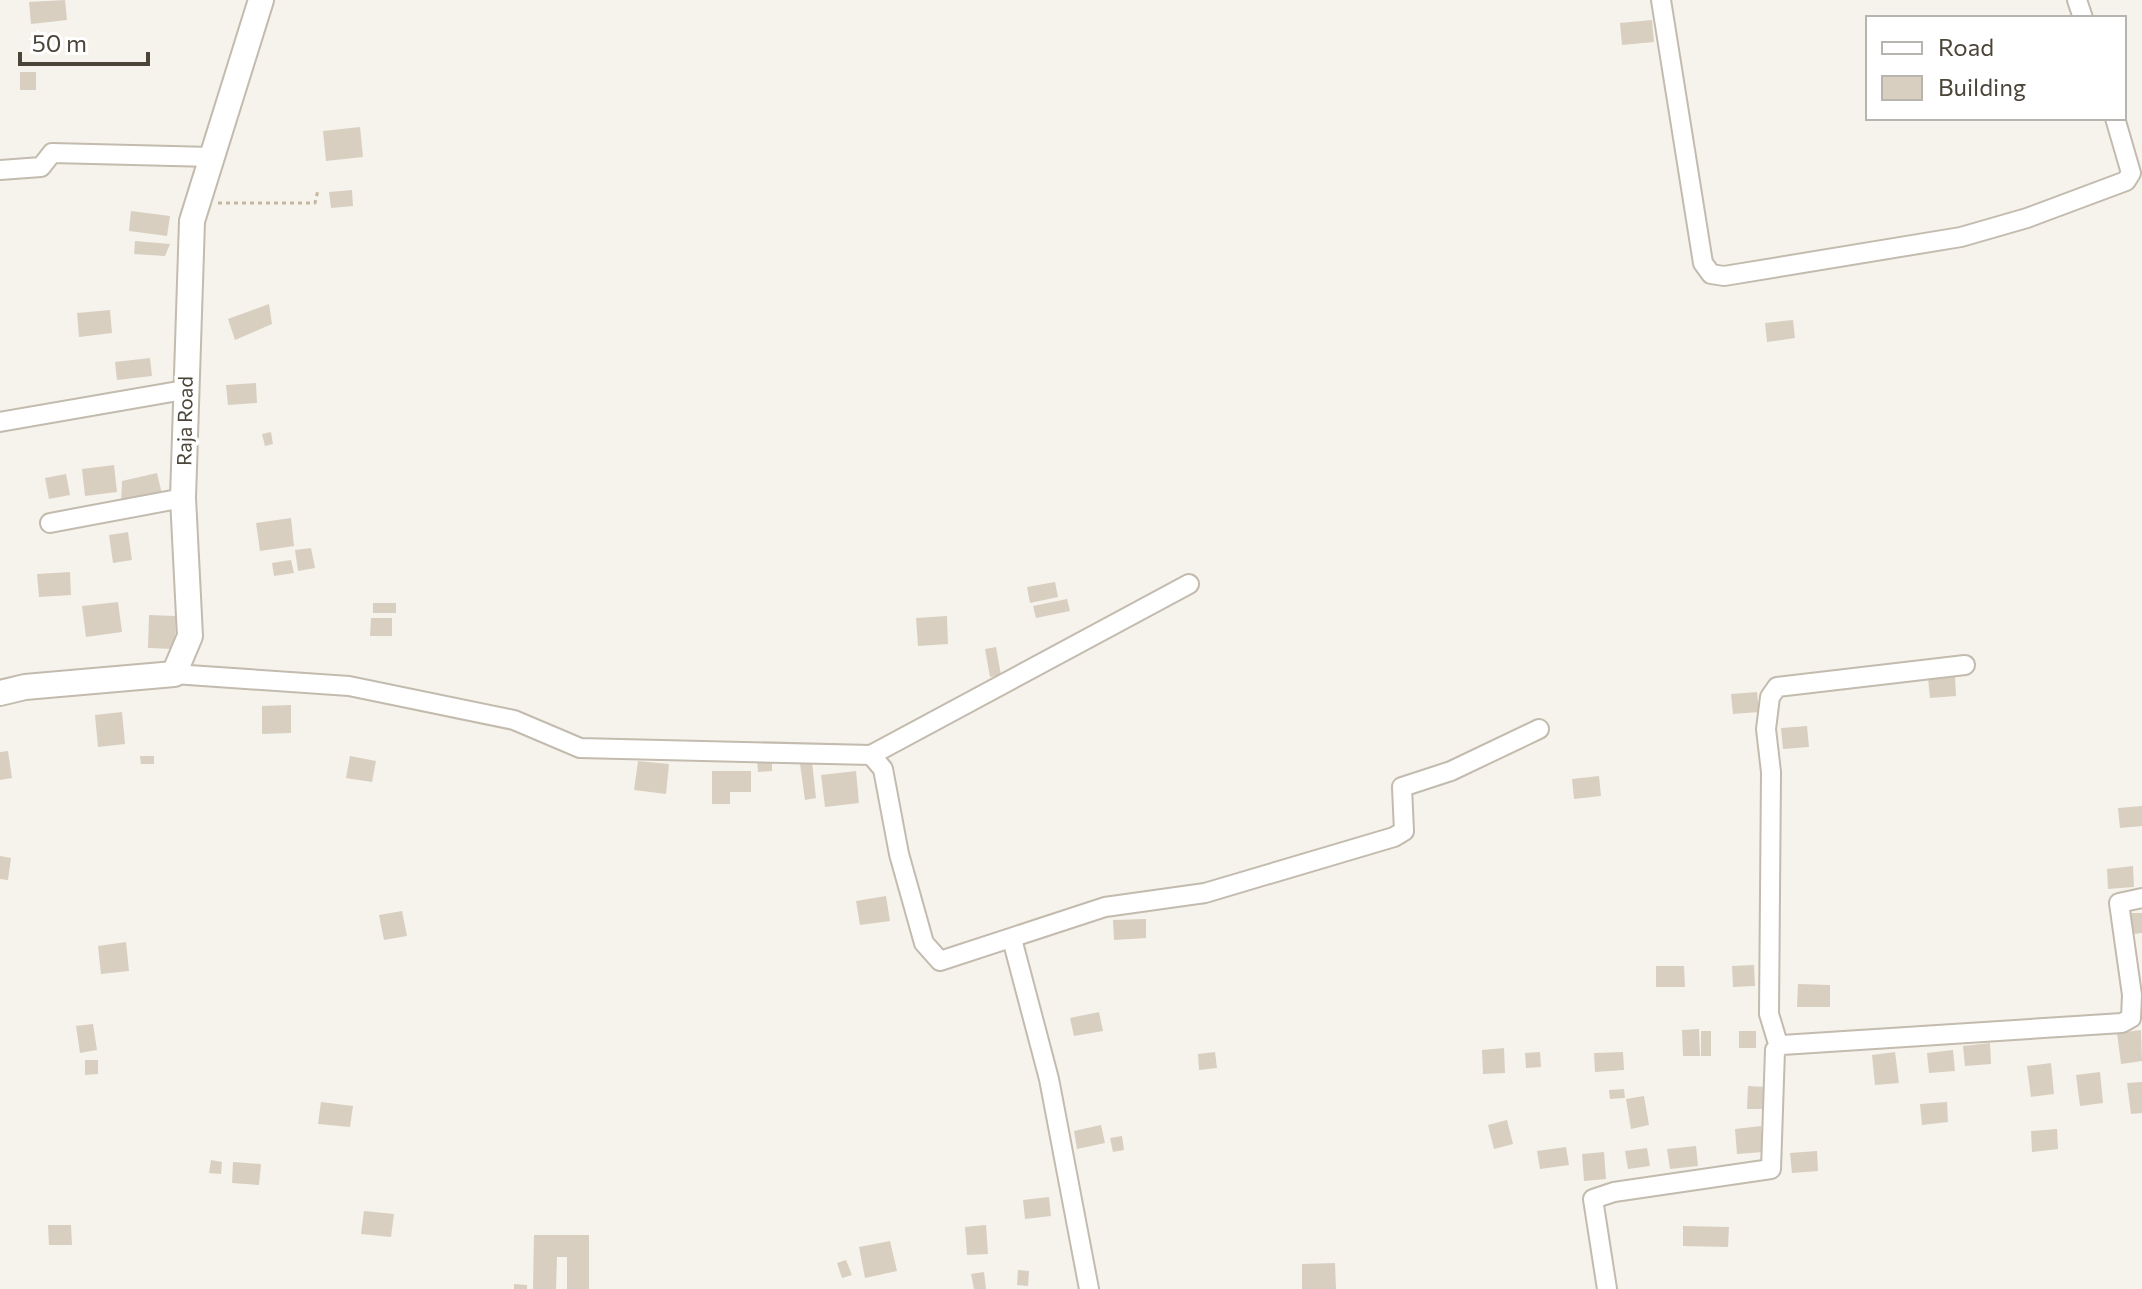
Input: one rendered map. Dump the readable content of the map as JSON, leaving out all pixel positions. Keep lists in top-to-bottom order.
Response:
{
  "streets": {
    "street": ["Raja Road"]
  },
  "legend": ["Road", "Building"],
  "scale_bar": "50 m"
}
